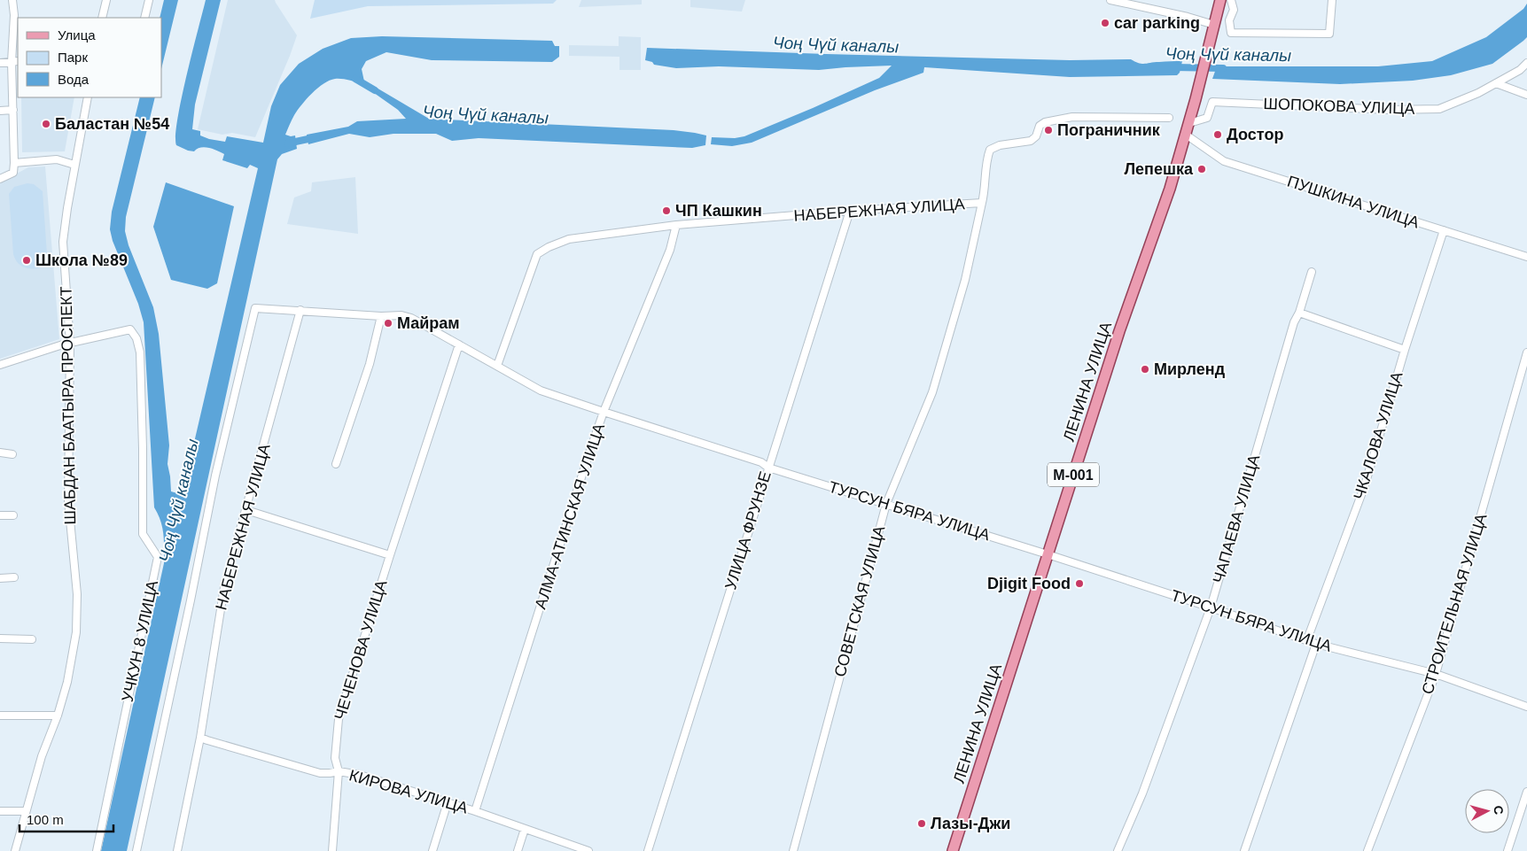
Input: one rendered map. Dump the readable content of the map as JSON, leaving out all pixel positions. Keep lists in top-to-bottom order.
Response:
{
  "streets": {
    "main road": ["ЛЕНИНА УЛИЦА", "М-001"],
    "street": [
      "ШОПОКОВА УЛИЦА",
      "ПУШКИНА УЛИЦА",
      "НАБЕРЕЖНАЯ УЛИЦА",
      "ШАБДАН БААТЫРА ПРОСПЕКТ",
      "ЧКАЛОВА УЛИЦА",
      "ТУРСУН БЯРА УЛИЦА",
      "АЛМА-АТИНСКАЯ УЛИЦА",
      "ЧАПАЕВА УЛИЦА",
      "УЛИЦА ФРУНЗЕ",
      "СОВЕТСКАЯ УЛИЦА",
      "СТРОИТЕЛЬНАЯ УЛИЦА",
      "УЧКУН 8 УЛИЦА",
      "ЧЕЧЕНОВА УЛИЦА",
      "КИРОВА УЛИЦА"
    ]
  },
  "crossings": [
    ["ШОПОКОВА УЛИЦА", "ЛЕНИНА УЛИЦА"],
    ["ПУШКИНА УЛИЦА", "ЛЕНИНА УЛИЦА"],
    ["ПУШКИНА УЛИЦА", "ЧКАЛОВА УЛИЦА"],
    ["НАБЕРЕЖНАЯ УЛИЦА", "ТУРСУН БЯРА УЛИЦА"],
    ["НАБЕРЕЖНАЯ УЛИЦА", "АЛМА-АТИНСКАЯ УЛИЦА"],
    ["НАБЕРЕЖНАЯ УЛИЦА", "УЛИЦА ФРУНЗЕ"],
    ["НАБЕРЕЖНАЯ УЛИЦА", "СОВЕТСКАЯ УЛИЦА"],
    ["НАБЕРЕЖНАЯ УЛИЦА", "КИРОВА УЛИЦА"],
    ["ЛЕНИНА УЛИЦА", "М-001"],
    ["ЛЕНИНА УЛИЦА", "ТУРСУН БЯРА УЛИЦА"],
    ["ШАБДАН БААТЫРА ПРОСПЕКТ", "УЧКУН 8 УЛИЦА"],
    ["ЧКАЛОВА УЛИЦА", "ТУРСУН БЯРА УЛИЦА"],
    ["ТУРСУН БЯРА УЛИЦА", "АЛМА-АТИНСКАЯ УЛИЦА"],
    ["ТУРСУН БЯРА УЛИЦА", "ЧАПАЕВА УЛИЦА"],
    ["ТУРСУН БЯРА УЛИЦА", "УЛИЦА ФРУНЗЕ"],
    ["ТУРСУН БЯРА УЛИЦА", "СОВЕТСКАЯ УЛИЦА"],
    ["ТУРСУН БЯРА УЛИЦА", "СТРОИТЕЛЬНАЯ УЛИЦА"],
    ["ТУРСУН БЯРА УЛИЦА", "ЧЕЧЕНОВА УЛИЦА"],
    ["АЛМА-АТИНСКАЯ УЛИЦА", "КИРОВА УЛИЦА"],
    ["ЧЕЧЕНОВА УЛИЦА", "КИРОВА УЛИЦА"]
  ],
  "water": ["Чоң Чүй каналы"],
  "places": [
    "car parking",
    "Баластан №54",
    "Пограничник",
    "Достор",
    "Лепешка",
    "ЧП Кашкин",
    "Школа №89",
    "Майрам",
    "Мирленд",
    "Djigit Food",
    "Лазы-Джи"
  ],
  "legend": ["Улица", "Парк", "Вода"],
  "scale_bar": "100 m",
  "north": "right"
}
